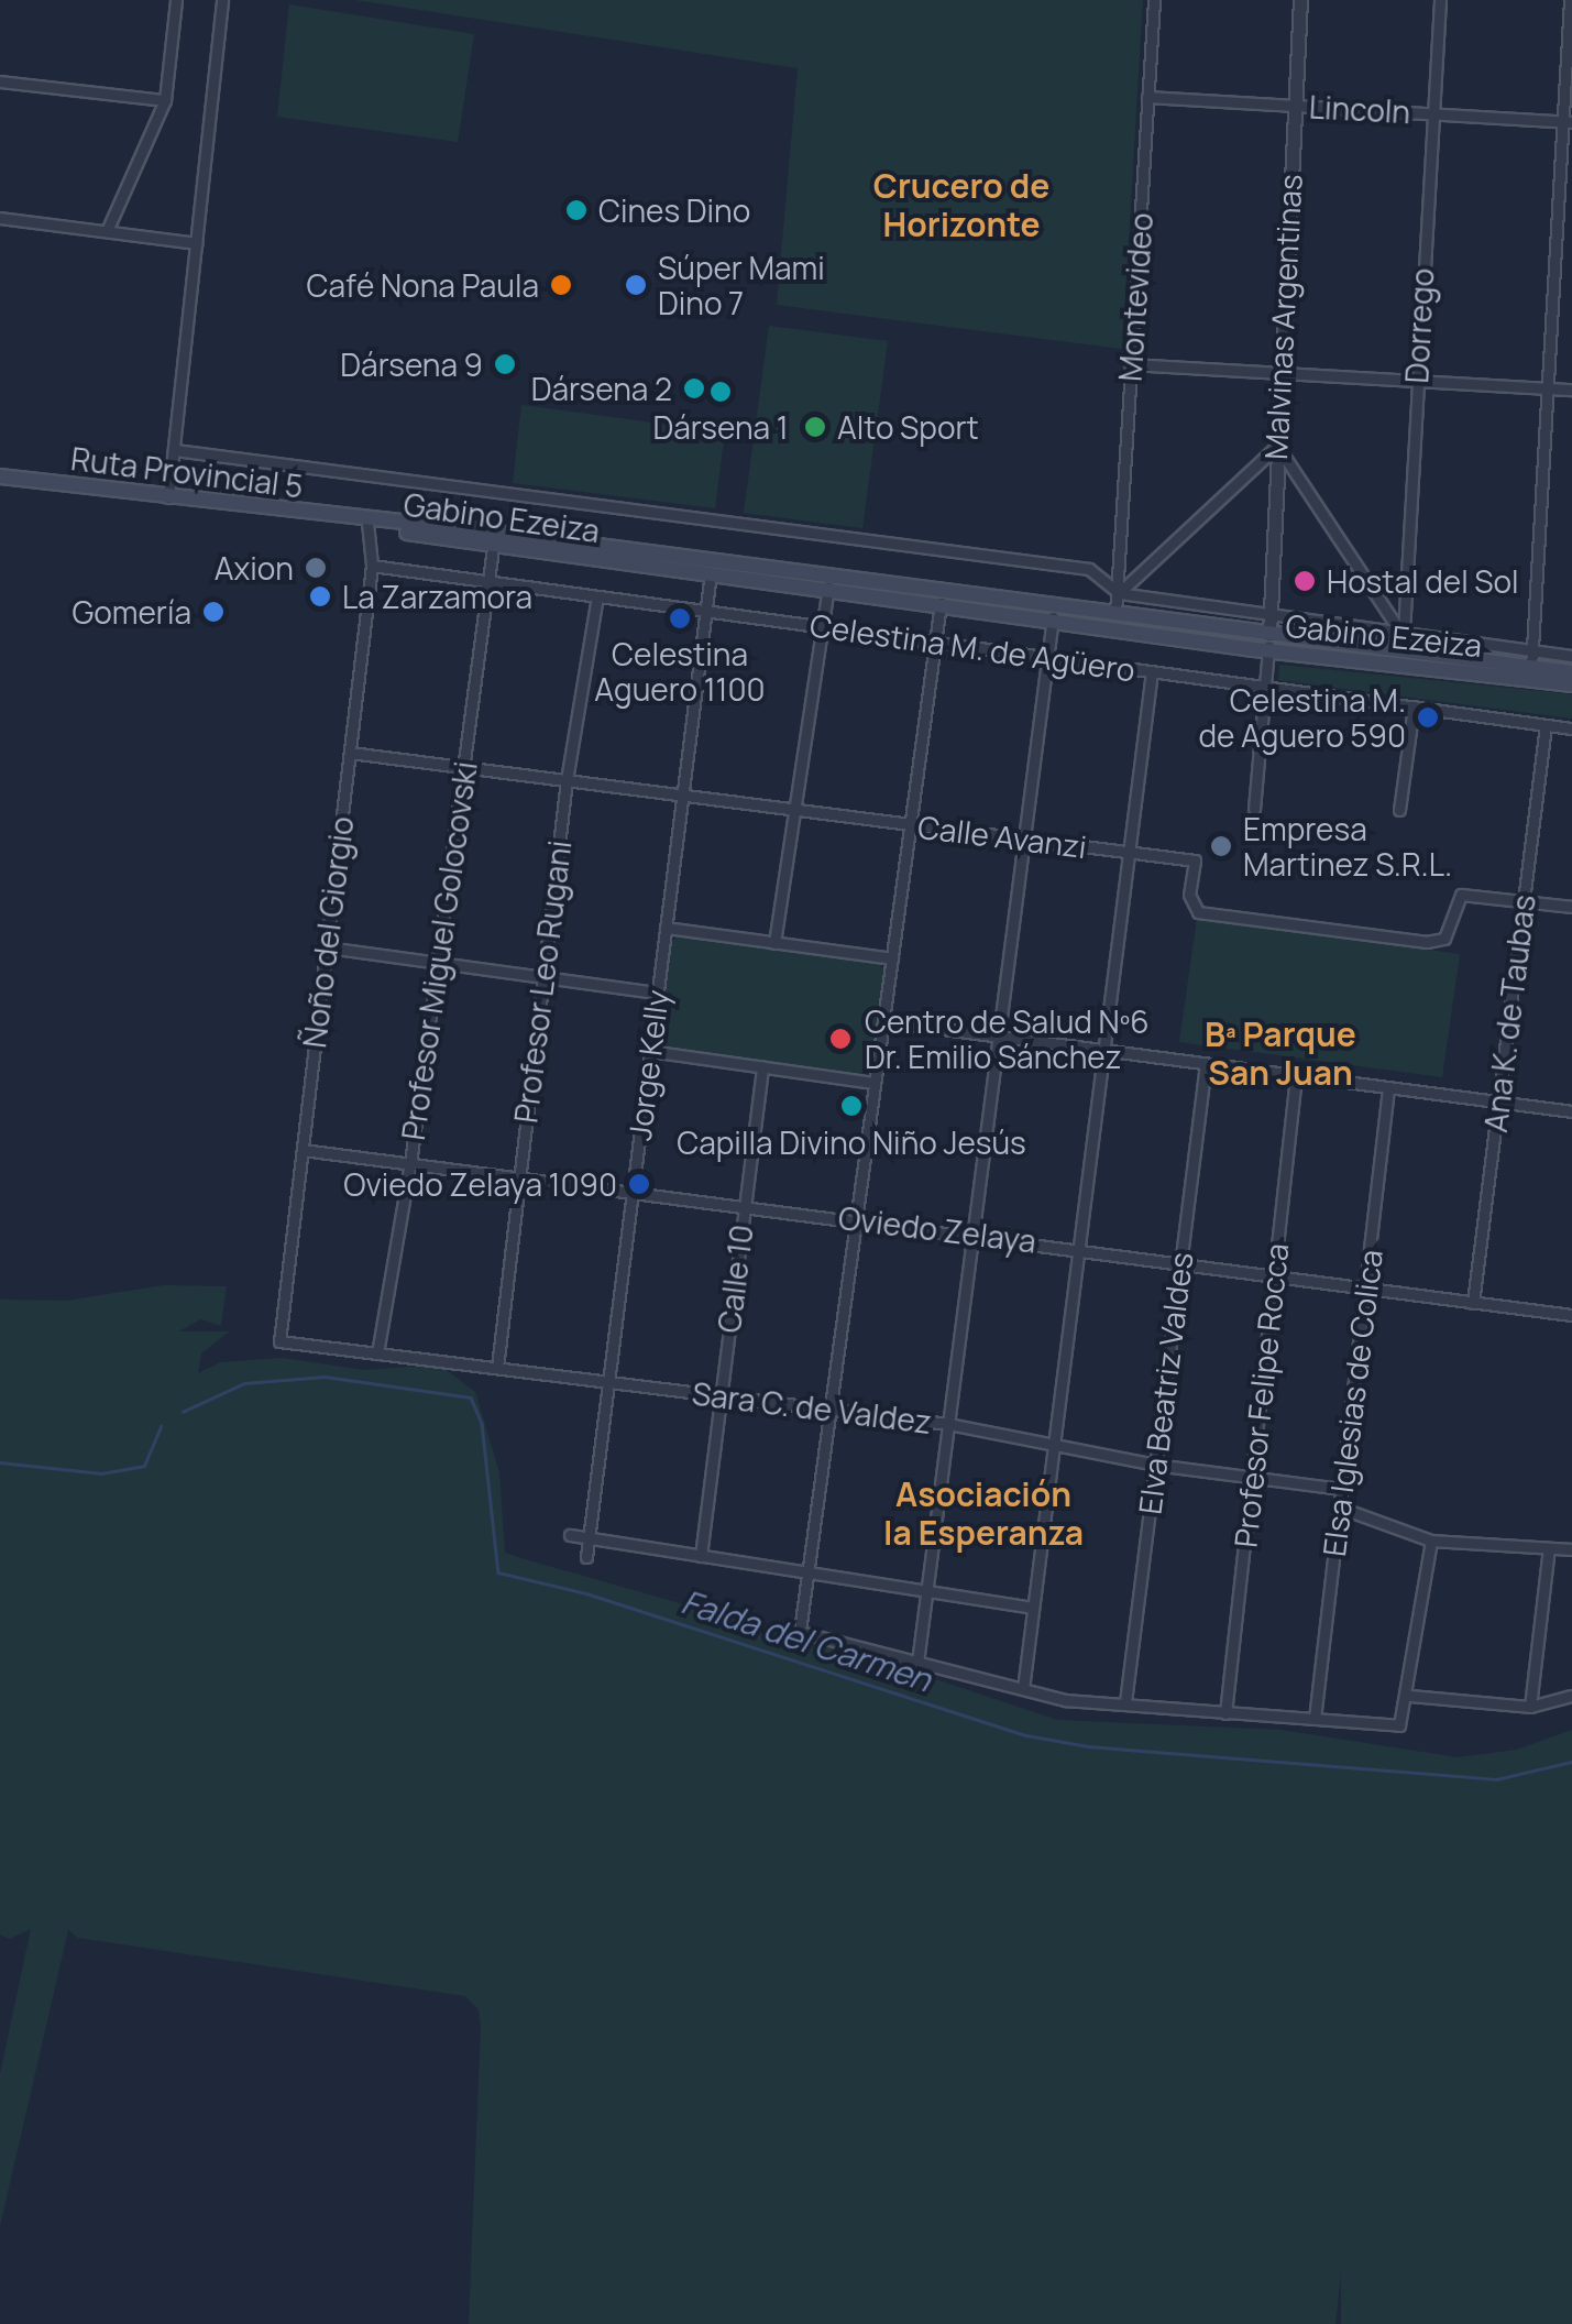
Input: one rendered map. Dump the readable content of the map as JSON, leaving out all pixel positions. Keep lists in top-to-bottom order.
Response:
{
  "streets": {
    "main road": ["Ruta Provincial 5", "Gabino Ezeiza"],
    "street": [
      "Lincoln",
      "Montevideo",
      "Malvinas Argentinas",
      "Dorrego",
      "Celestina M. de Agüero",
      "Calle Avanzi",
      "Ñoño del Giorgio",
      "Profesor Miguel Golocovski",
      "Profesor Leo Rugani",
      "Ana K. de Taubas",
      "Jorge Kelly",
      "Oviedo Zelaya",
      "Calle 10",
      "Elva Beatriz Valdes",
      "Profesor Felipe Rocca",
      "Elsa Iglesias de Colica",
      "Sara C. de Valdez"
    ]
  },
  "crossings": [
    ["Lincoln", "Montevideo"],
    ["Lincoln", "Malvinas Argentinas"],
    ["Lincoln", "Dorrego"],
    ["Montevideo", "Gabino Ezeiza"],
    ["Malvinas Argentinas", "Gabino Ezeiza"],
    ["Dorrego", "Gabino Ezeiza"],
    ["Ruta Provincial 5", "Gabino Ezeiza"],
    ["Ruta Provincial 5", "Ñoño del Giorgio"],
    ["Gabino Ezeiza", "Ñoño del Giorgio"],
    ["Gabino Ezeiza", "Profesor Miguel Golocovski"],
    ["Gabino Ezeiza", "Jorge Kelly"],
    ["Celestina M. de Agüero", "Ñoño del Giorgio"],
    ["Celestina M. de Agüero", "Profesor Miguel Golocovski"],
    ["Celestina M. de Agüero", "Profesor Leo Rugani"],
    ["Celestina M. de Agüero", "Ana K. de Taubas"],
    ["Celestina M. de Agüero", "Jorge Kelly"],
    ["Calle Avanzi", "Ñoño del Giorgio"],
    ["Calle Avanzi", "Profesor Miguel Golocovski"],
    ["Calle Avanzi", "Profesor Leo Rugani"],
    ["Calle Avanzi", "Ana K. de Taubas"],
    ["Calle Avanzi", "Jorge Kelly"],
    ["Ñoño del Giorgio", "Oviedo Zelaya"],
    ["Ñoño del Giorgio", "Sara C. de Valdez"],
    ["Profesor Miguel Golocovski", "Oviedo Zelaya"],
    ["Profesor Miguel Golocovski", "Sara C. de Valdez"],
    ["Profesor Leo Rugani", "Oviedo Zelaya"],
    ["Profesor Leo Rugani", "Sara C. de Valdez"],
    ["Ana K. de Taubas", "Oviedo Zelaya"],
    ["Jorge Kelly", "Oviedo Zelaya"],
    ["Jorge Kelly", "Sara C. de Valdez"],
    ["Oviedo Zelaya", "Calle 10"],
    ["Oviedo Zelaya", "Elva Beatriz Valdes"],
    ["Oviedo Zelaya", "Profesor Felipe Rocca"],
    ["Oviedo Zelaya", "Elsa Iglesias de Colica"],
    ["Calle 10", "Sara C. de Valdez"],
    ["Elva Beatriz Valdes", "Sara C. de Valdez"],
    ["Profesor Felipe Rocca", "Sara C. de Valdez"],
    ["Elsa Iglesias de Colica", "Sara C. de Valdez"]
  ],
  "districts": ["Crucero de Horizonte", "Bª Parque San Juan", "Asociación la Esperanza"],
  "water": ["Falda del Carmen"],
  "places": [
    "Cines Dino",
    "Café Nona Paula",
    "Súper Mami Dino 7",
    "Dársena 9",
    "Dársena 2",
    "Dársena 1",
    "Alto Sport",
    "Axion",
    "Hostal del Sol",
    "La Zarzamora",
    "Gomería",
    "Celestina Aguero 1100",
    "Celestina M. de Aguero 590",
    "Empresa Martinez S.R.L.",
    "Centro de Salud Nº6 Dr. Emilio Sánchez",
    "Capilla Divino Niño Jesús",
    "Oviedo Zelaya 1090"
  ]
}
